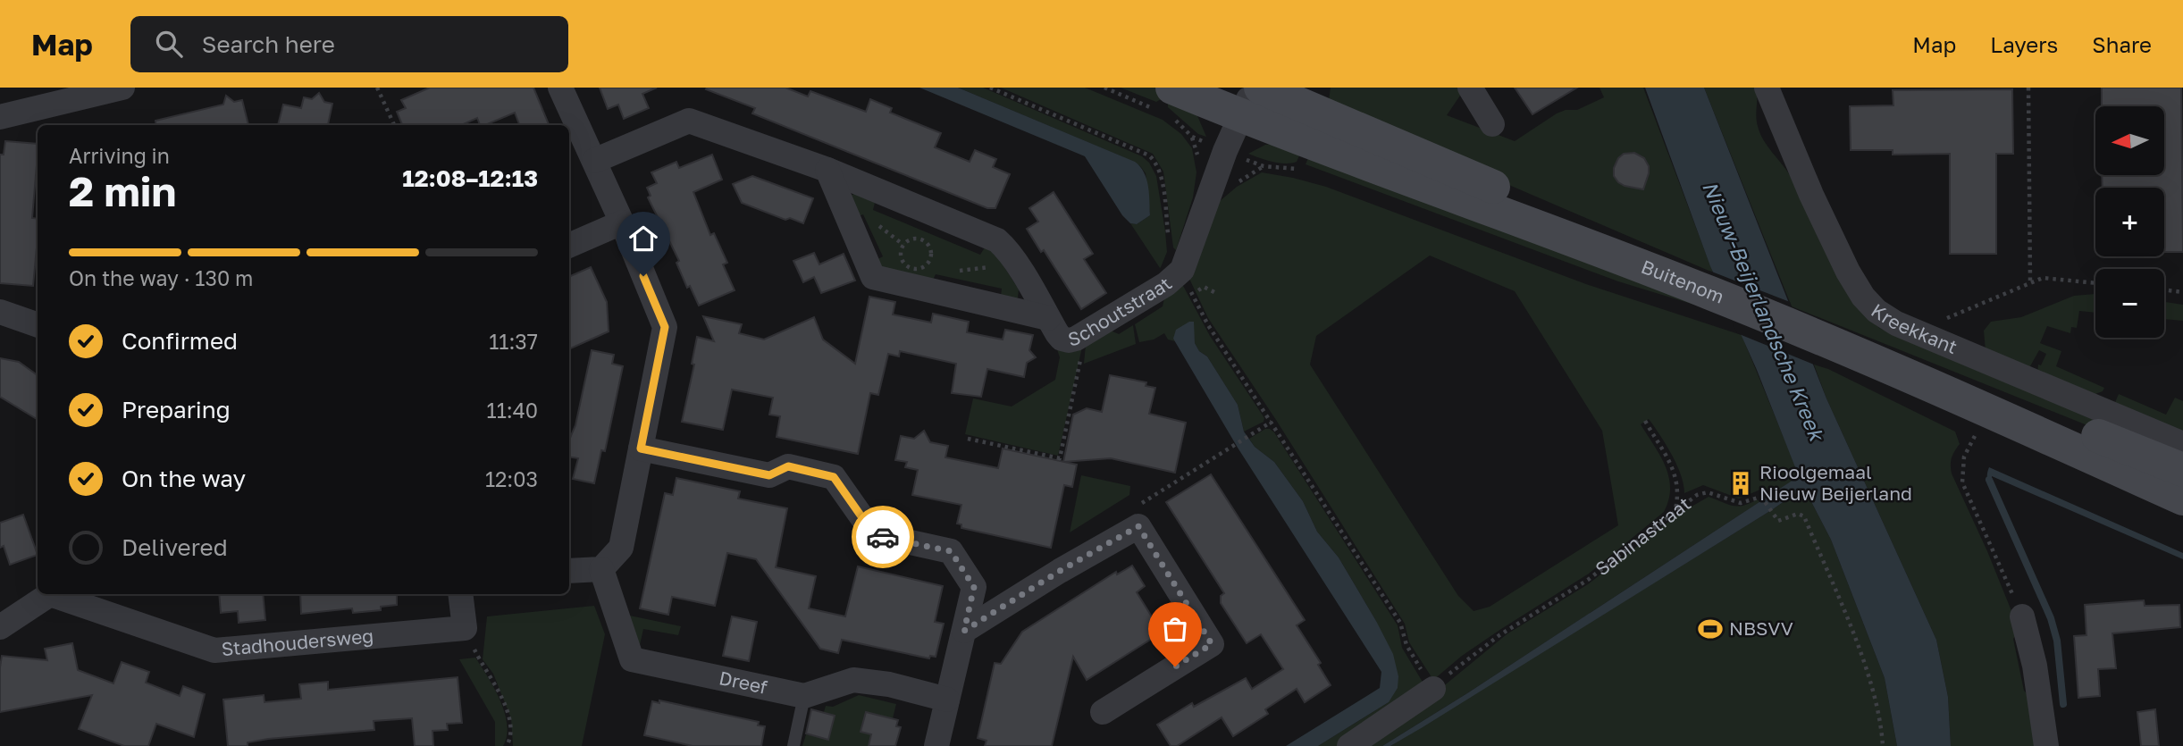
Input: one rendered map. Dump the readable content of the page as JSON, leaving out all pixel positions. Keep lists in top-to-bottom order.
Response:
{
  "streets": {
    "main road": ["Buitenom"],
    "street": [
      "Schoutstraat",
      "Kreekkant",
      "Stadhoudersweg",
      "Dreef"
    ],
    "path": ["Sabinastraat"]
  },
  "crossings": [
    ["Buitenom", "Schoutstraat"]
  ],
  "water": ["Nieuw-Beijerlandsche Kreek"],
  "places": {
    "building": ["Rioolgemaal Nieuw Beijerland"],
    "sports": ["NBSVV"]
  },
  "north": "left",
  "page": {
    "header": "Map",
    "search": "Search here",
    "nav": ["Map", "Layers", "Share"],
    "map_buttons": ["+", "−"],
    "heading": ["2 min", "Arriving in", "12:08–12:13"],
    "bar": "On the way · 130 m",
    "list": [
      ["Confirmed", "11:37"],
      ["Preparing", "11:40"],
      ["On the way", "12:03"],
      "Delivered"
    ]
  }
}
